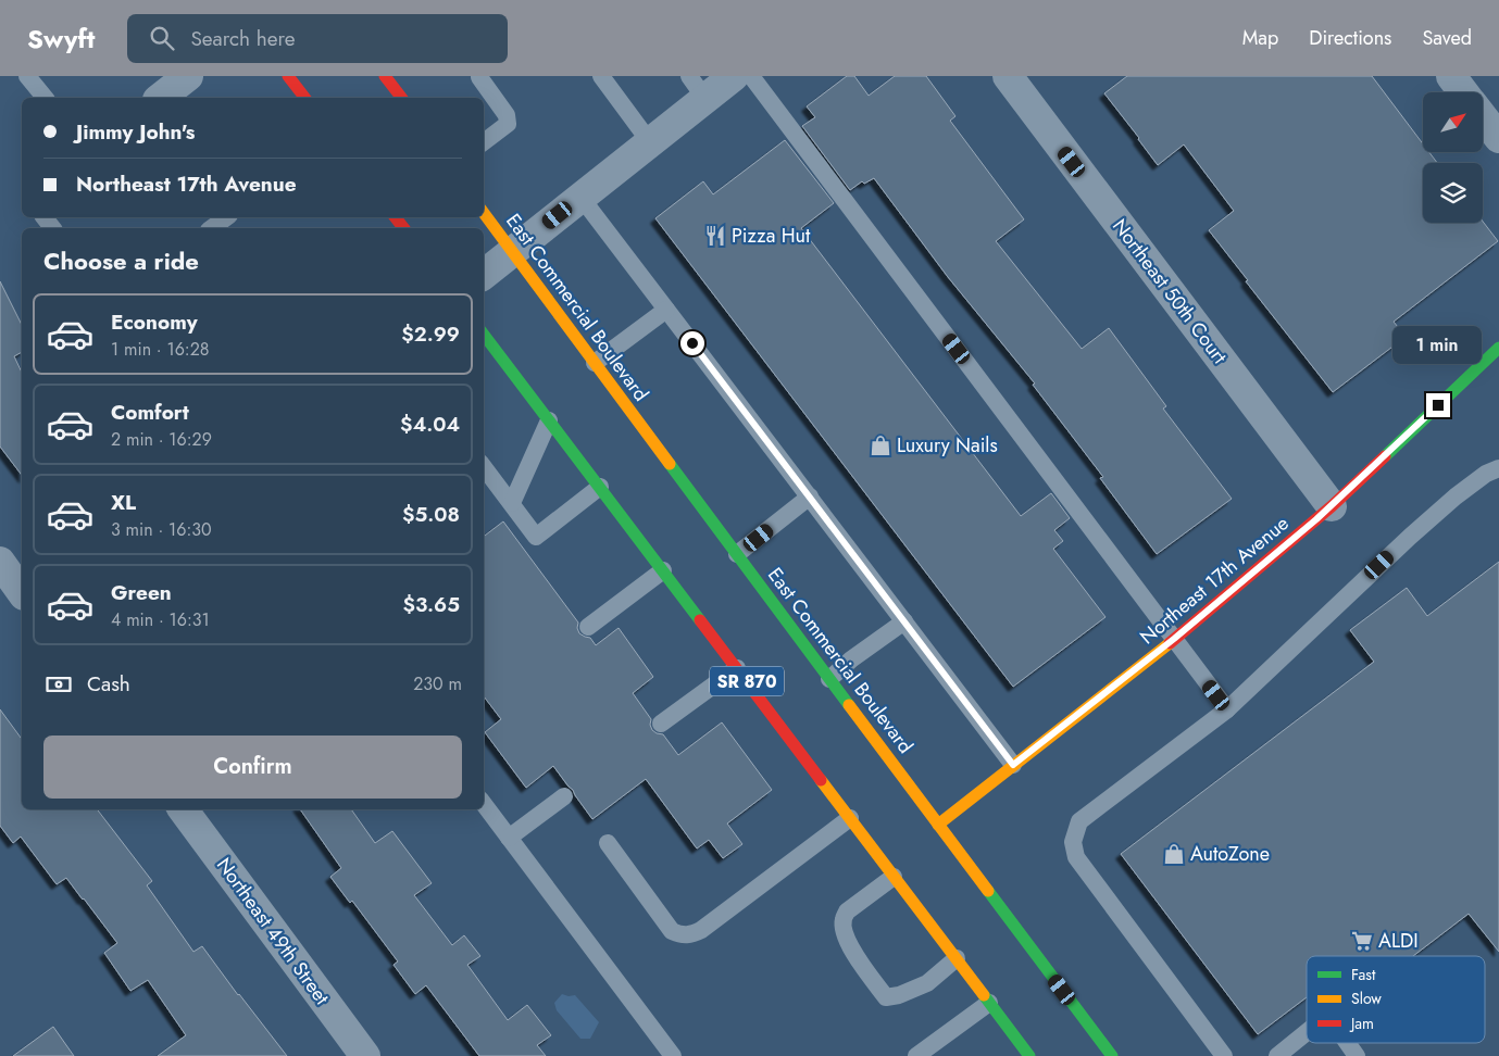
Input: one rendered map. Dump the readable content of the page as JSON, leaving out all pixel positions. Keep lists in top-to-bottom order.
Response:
{
  "streets": {
    "main road": ["East Commercial Boulevard", "Northeast 17th Avenue", "SR 870"],
    "street": ["Northeast 50th Court", "Northeast 49th Street"]
  },
  "crossings": [
    ["Northeast 50th Court", "Northeast 17th Avenue"],
    ["East Commercial Boulevard", "Northeast 17th Avenue"]
  ],
  "places": {
    "restaurant": ["Pizza Hut"],
    "shop": ["Luxury Nails", "AutoZone"],
    "supermarket": ["ALDI"]
  },
  "legend": ["Fast", "Slow", "Jam"],
  "north": "top right",
  "page": {
    "header": "Swyft",
    "search": "Search here",
    "nav": ["Map", "Directions", "Saved"],
    "banner": ["Jimmy John's", "Northeast 17th Avenue"],
    "heading": "Choose a ride",
    "list": [
      {
        "name": "Economy",
        "note": "1 min · 16:28",
        "value": "$2.99"
      },
      {
        "name": "Comfort",
        "note": "2 min · 16:29",
        "value": "$4.04"
      },
      {
        "name": "XL",
        "note": "3 min · 16:30",
        "value": "$5.08"
      },
      {
        "name": "Green",
        "note": "4 min · 16:31",
        "value": "$3.65"
      }
    ],
    "bubble": "1 min",
    "pay": ["Cash", "230 m"],
    "buttons": "Confirm"
  }
}
